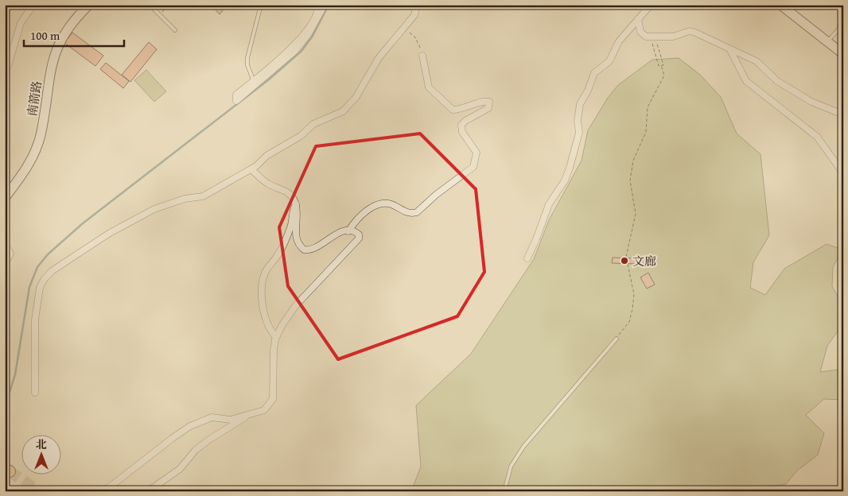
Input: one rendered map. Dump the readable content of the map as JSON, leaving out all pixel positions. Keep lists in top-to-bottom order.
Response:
{
  "streets": {
    "street": ["南箭路"]
  },
  "places": ["文廊"],
  "scale_bar": "100 m",
  "north": "top"
}
